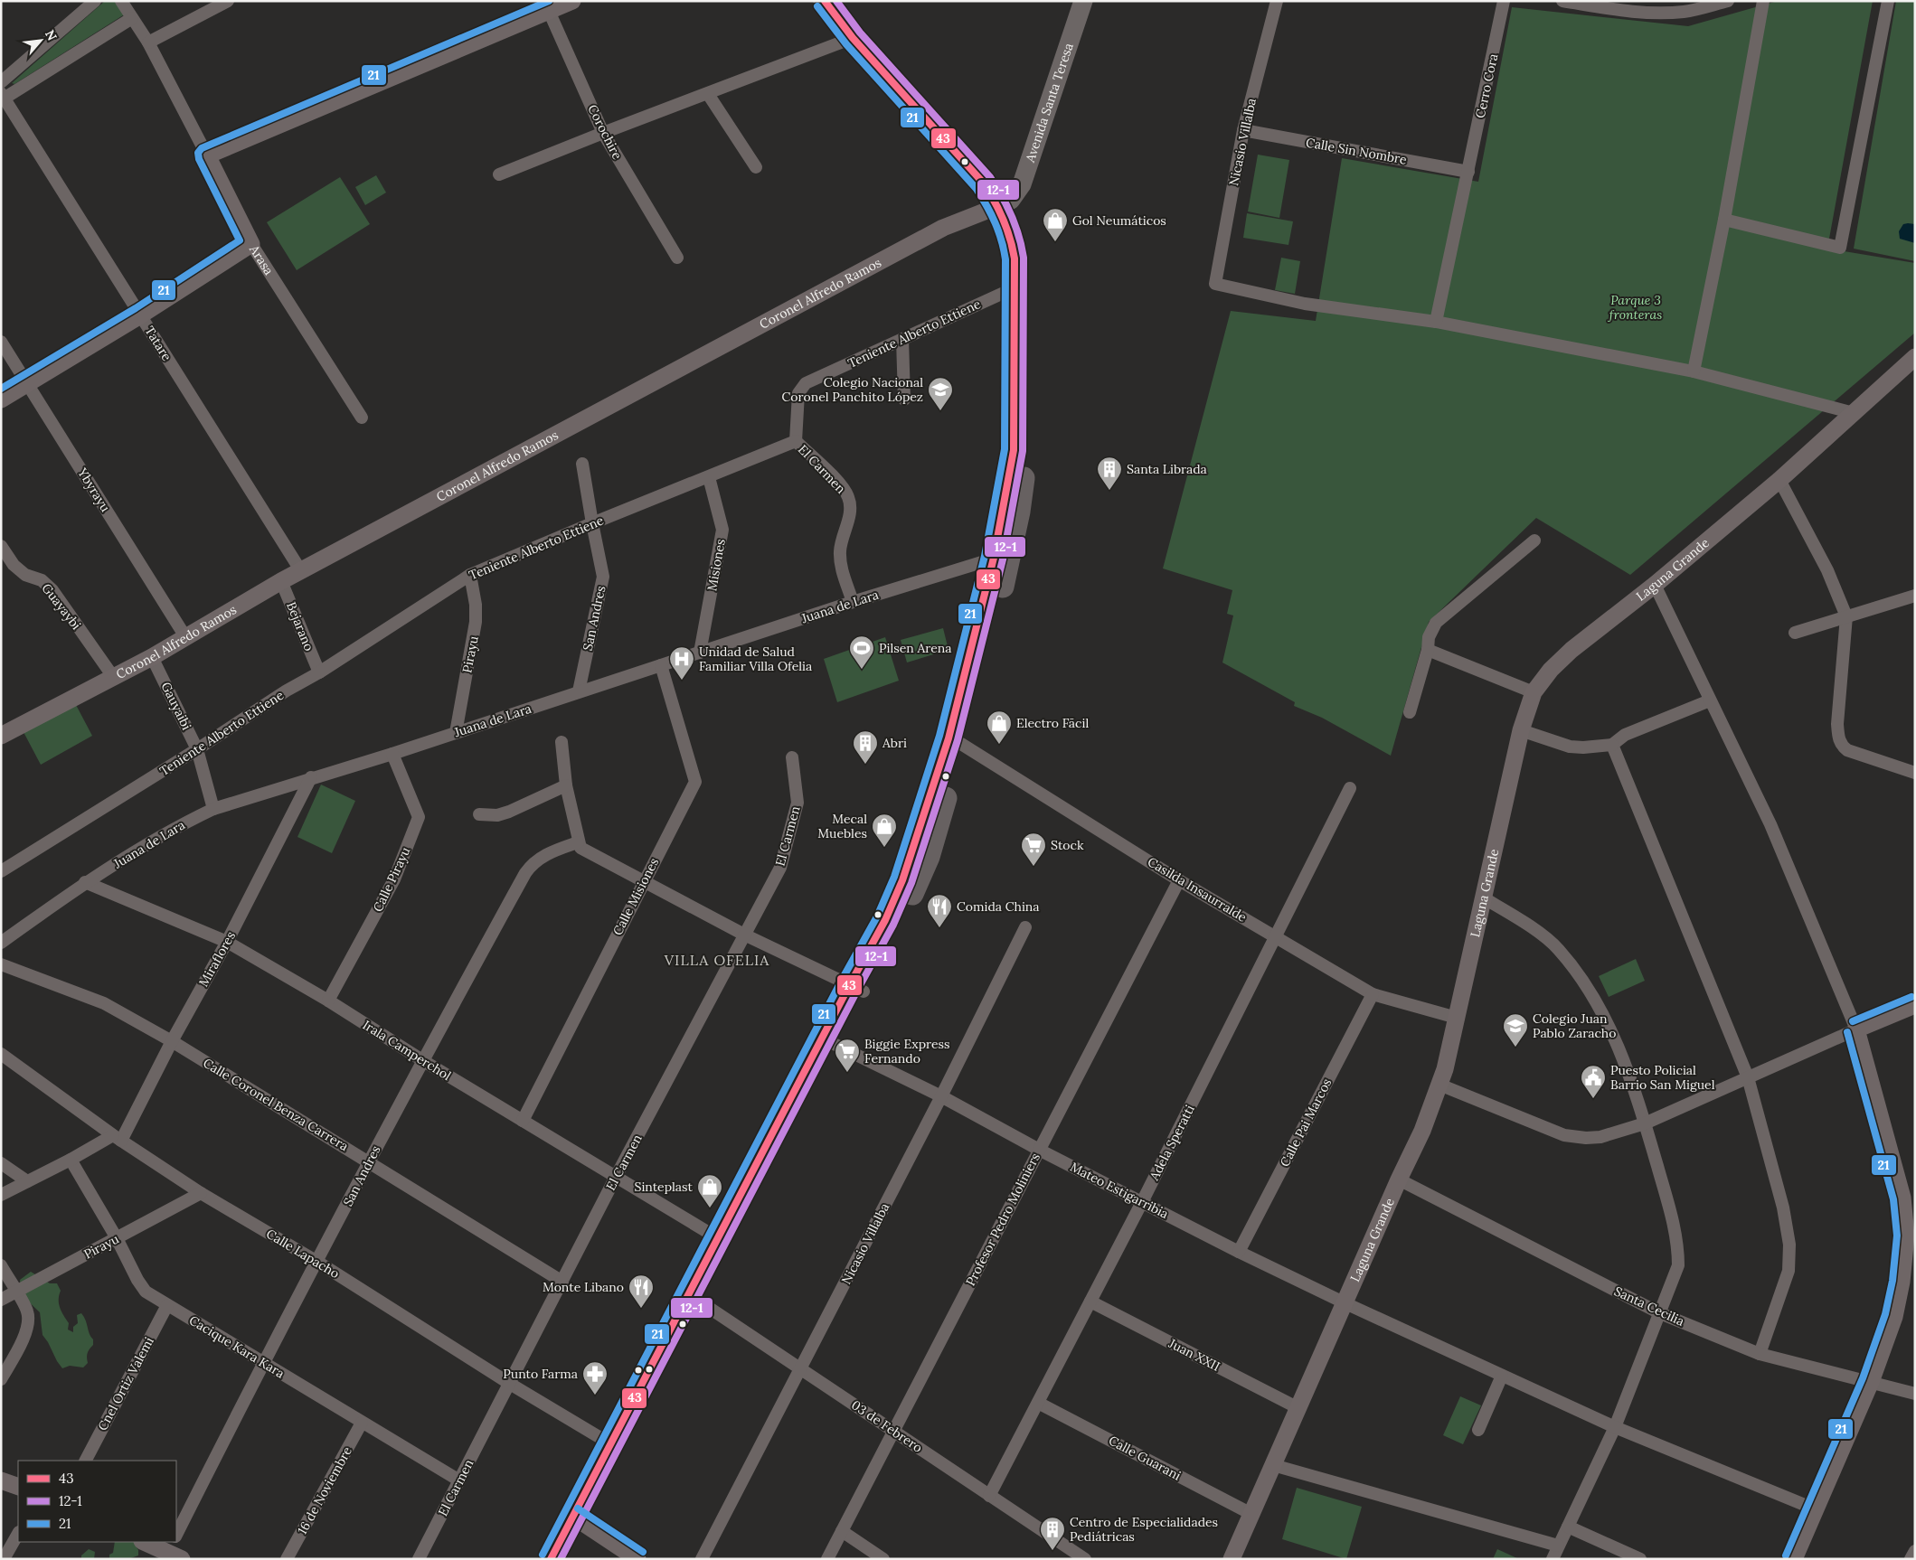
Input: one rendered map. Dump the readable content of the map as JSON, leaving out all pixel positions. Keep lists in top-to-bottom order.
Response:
{
  "streets": {
    "main road": [
      "Avenida Santa Teresa",
      "Arasa",
      "Coronel Alfredo Ramos",
      "Laguna Grande"
    ],
    "street": [
      "Cerro Cora",
      "Corochire",
      "Nicasio Villalba",
      "Calle Sin Nombre",
      "Teniente Alberto Ettiene",
      "Tatare",
      "El Carmen",
      "Ybyrayu",
      "Misiones",
      "Guayaybi",
      "Juana de Lara",
      "San Andres",
      "Bejarano",
      "Pirayu",
      "Gauyaibi",
      "Calle Pirayu",
      "Casilda Insaurralde",
      "Calle Misiones",
      "Miraflores",
      "Irala Camperchol",
      "Calle Coronel Benza Carrera",
      "Calle Pai Marcos",
      "Adela Speratti",
      "Mateo Estigarribia",
      "Profesor Pedro Moliniers",
      "Calle Lapacho",
      "Santa Cecilia",
      "Cacique Kara Kara",
      "Juan XXII",
      "Cnel Ortiz Valemi",
      "03 de Febrero",
      "Calle Guarani",
      "16 de Noviembre"
    ]
  },
  "crossings": [
    ["Cerro Cora", "Nicasio Villalba"],
    ["Cerro Cora", "Calle Sin Nombre"],
    ["Avenida Santa Teresa", "Coronel Alfredo Ramos"],
    ["Nicasio Villalba", "Calle Sin Nombre"],
    ["Nicasio Villalba", "Mateo Estigarribia"],
    ["Nicasio Villalba", "03 de Febrero"],
    ["Coronel Alfredo Ramos", "Tatare"],
    ["Coronel Alfredo Ramos", "Ybyrayu"],
    ["Coronel Alfredo Ramos", "Guayaybi"],
    ["Coronel Alfredo Ramos", "Bejarano"],
    ["Coronel Alfredo Ramos", "Gauyaibi"],
    ["Teniente Alberto Ettiene", "El Carmen"],
    ["Teniente Alberto Ettiene", "Misiones"],
    ["Teniente Alberto Ettiene", "San Andres"],
    ["Teniente Alberto Ettiene", "Bejarano"],
    ["Teniente Alberto Ettiene", "Pirayu"],
    ["Teniente Alberto Ettiene", "Gauyaibi"],
    ["El Carmen", "Juana de Lara"],
    ["El Carmen", "Irala Camperchol"],
    ["El Carmen", "Calle Coronel Benza Carrera"],
    ["El Carmen", "Calle Lapacho"],
    ["El Carmen", "Cacique Kara Kara"],
    ["Misiones", "Juana de Lara"],
    ["Laguna Grande", "Casilda Insaurralde"],
    ["Laguna Grande", "Mateo Estigarribia"],
    ["Laguna Grande", "Santa Cecilia"],
    ["Laguna Grande", "Juan XXII"],
    ["Laguna Grande", "Calle Guarani"],
    ["Juana de Lara", "San Andres"],
    ["Juana de Lara", "Pirayu"],
    ["Juana de Lara", "Gauyaibi"],
    ["Juana de Lara", "Calle Pirayu"],
    ["Juana de Lara", "Calle Misiones"],
    ["Juana de Lara", "Miraflores"],
    ["Juana de Lara", "Irala Camperchol"],
    ["San Andres", "Irala Camperchol"],
    ["San Andres", "Calle Coronel Benza Carrera"],
    ["San Andres", "Calle Lapacho"],
    ["San Andres", "Cacique Kara Kara"],
    ["Pirayu", "Calle Lapacho"],
    ["Pirayu", "Cacique Kara Kara"],
    ["Calle Pirayu", "Irala Camperchol"],
    ["Casilda Insaurralde", "Calle Pai Marcos"],
    ["Casilda Insaurralde", "Adela Speratti"],
    ["Casilda Insaurralde", "Profesor Pedro Moliniers"],
    ["Calle Misiones", "Irala Camperchol"],
    ["Miraflores", "Irala Camperchol"],
    ["Miraflores", "Calle Coronel Benza Carrera"],
    ["Miraflores", "Calle Lapacho"],
    ["Calle Pai Marcos", "Mateo Estigarribia"],
    ["Adela Speratti", "Mateo Estigarribia"],
    ["Adela Speratti", "Juan XXII"],
    ["Adela Speratti", "03 de Febrero"],
    ["Adela Speratti", "Calle Guarani"],
    ["Mateo Estigarribia", "Profesor Pedro Moliniers"],
    ["Profesor Pedro Moliniers", "03 de Febrero"],
    ["Cacique Kara Kara", "Cnel Ortiz Valemi"],
    ["Cacique Kara Kara", "16 de Noviembre"]
  ],
  "districts": ["VILLA OFELIA"],
  "parks": ["Parque 3 fronteras"],
  "places": {
    "shop": [
      "Gol Neumáticos",
      "Electro Fãcil",
      "Mecal Muebles",
      "Sinteplast"
    ],
    "school or university": ["Colegio Nacional Coronel Panchito López", "Colegio Juan Pablo Zaracho"],
    "building": ["Santa Librada", "Abri", "Centro de Especialidades Pediátricas"],
    "sports": ["Pilsen Arena"],
    "hospital": ["Unidad de Salud Familiar Villa Ofelia"],
    "supermarket": ["Stock", "Biggie Express Fernando"],
    "restaurant": ["Comida China", "Monte Libano"],
    "public building": ["Puesto Policial Barrio San Miguel"],
    "pharmacy": ["Punto Farma"]
  },
  "lines": ["transit line 43", "transit line 12-1", "transit line 21"],
  "legend": ["43", "12-1", "21"],
  "north": "top right"
}
